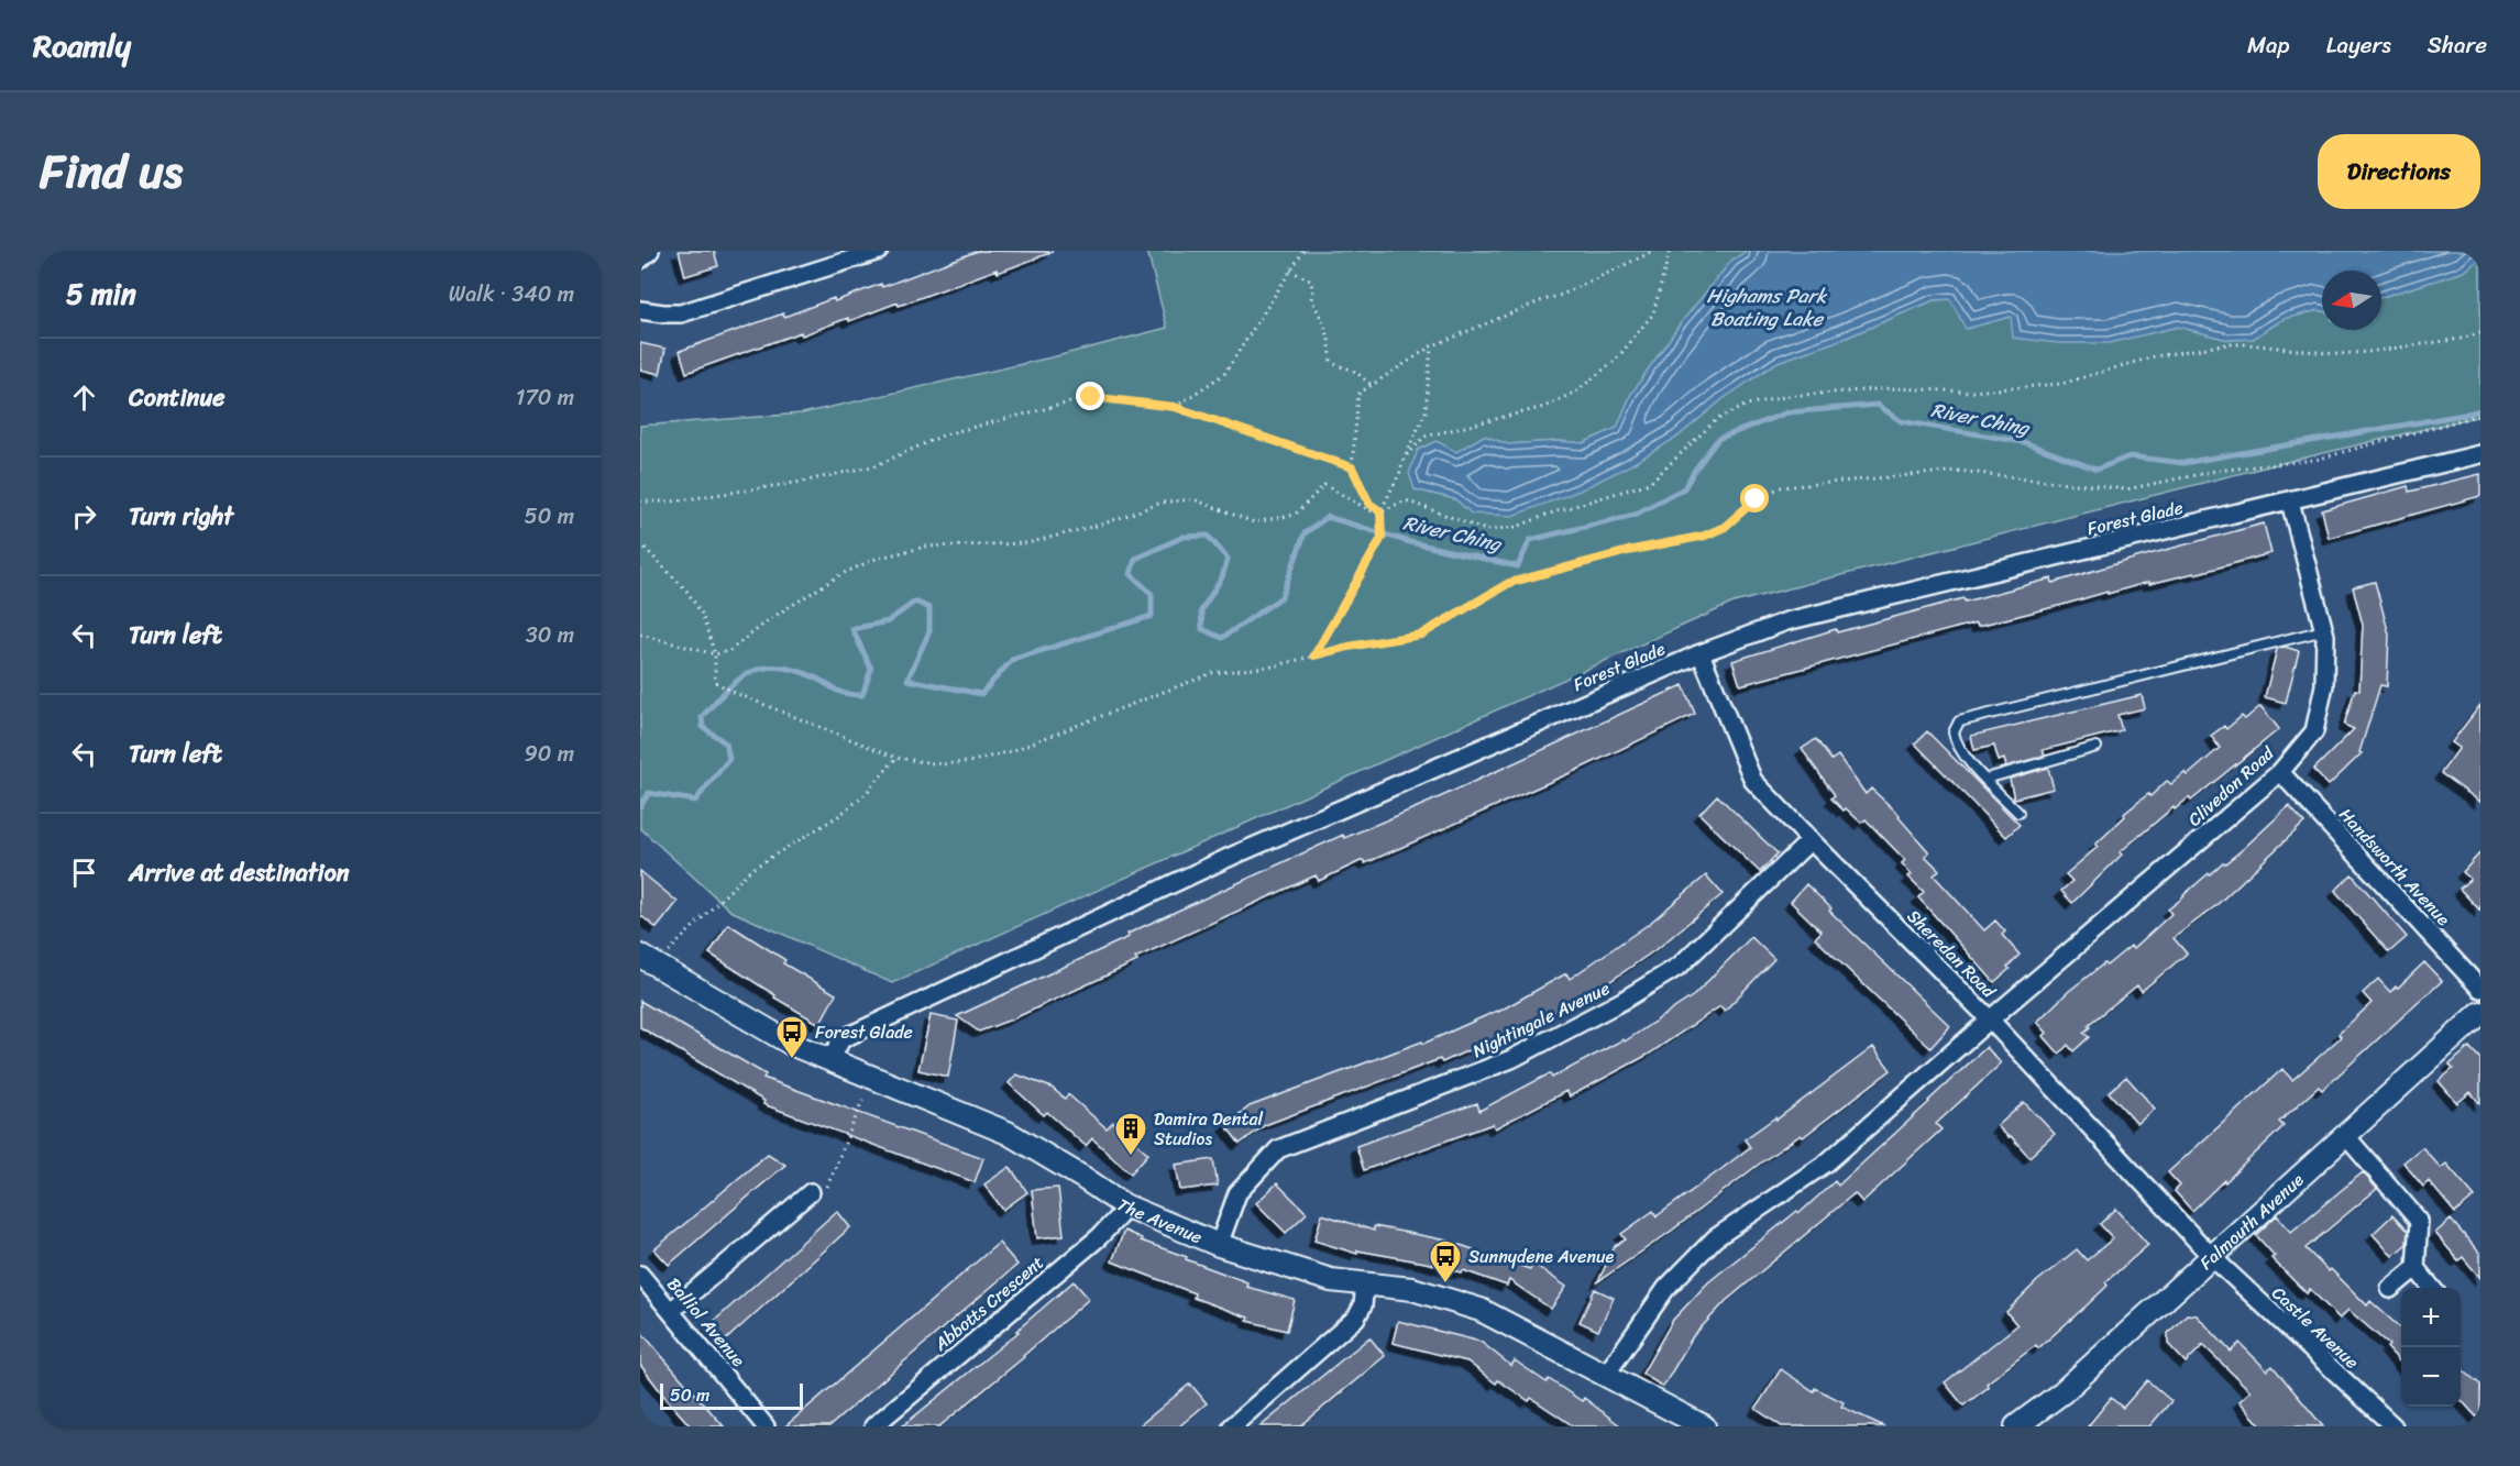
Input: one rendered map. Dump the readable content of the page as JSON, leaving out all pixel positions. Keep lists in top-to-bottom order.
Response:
{
  "streets": {
    "street": [
      "Forest Glade",
      "Clivedon Road",
      "Handsworth Avenue",
      "Sheredan Road",
      "Nightingale Avenue",
      "The Avenue",
      "Falmouth Avenue",
      "Abbotts Crescent",
      "Balliol Avenue",
      "Castle Avenue"
    ]
  },
  "crossings": [
    ["Forest Glade", "Clivedon Road"],
    ["Forest Glade", "Sheredan Road"],
    ["Forest Glade", "The Avenue"],
    ["Clivedon Road", "Handsworth Avenue"],
    ["Clivedon Road", "Sheredan Road"],
    ["Sheredan Road", "Nightingale Avenue"],
    ["Sheredan Road", "Falmouth Avenue"],
    ["Sheredan Road", "Castle Avenue"],
    ["Nightingale Avenue", "The Avenue"],
    ["The Avenue", "Abbotts Crescent"],
    ["Falmouth Avenue", "Castle Avenue"]
  ],
  "water": ["Highams Park Boating Lake", "River Ching"],
  "places": {
    "bus stop": ["Forest Glade", "Sunnydene Avenue"],
    "building": ["Damira Dental Studios"]
  },
  "scale_bar": "50 m",
  "north": "left",
  "page": {
    "header": "Roamly",
    "nav": ["Map", "Layers", "Share"],
    "title": "Find us",
    "buttons": "Directions",
    "heading": ["5 min", "Walk · 340 m"],
    "list": [
      ["Continue", "170 m"],
      ["Turn right", "50 m"],
      ["Turn left", "30 m"],
      ["Turn left", "90 m"],
      "Arrive at destination"
    ],
    "map_buttons": ["+", "−"],
    "scale": "50 m"
  }
}
